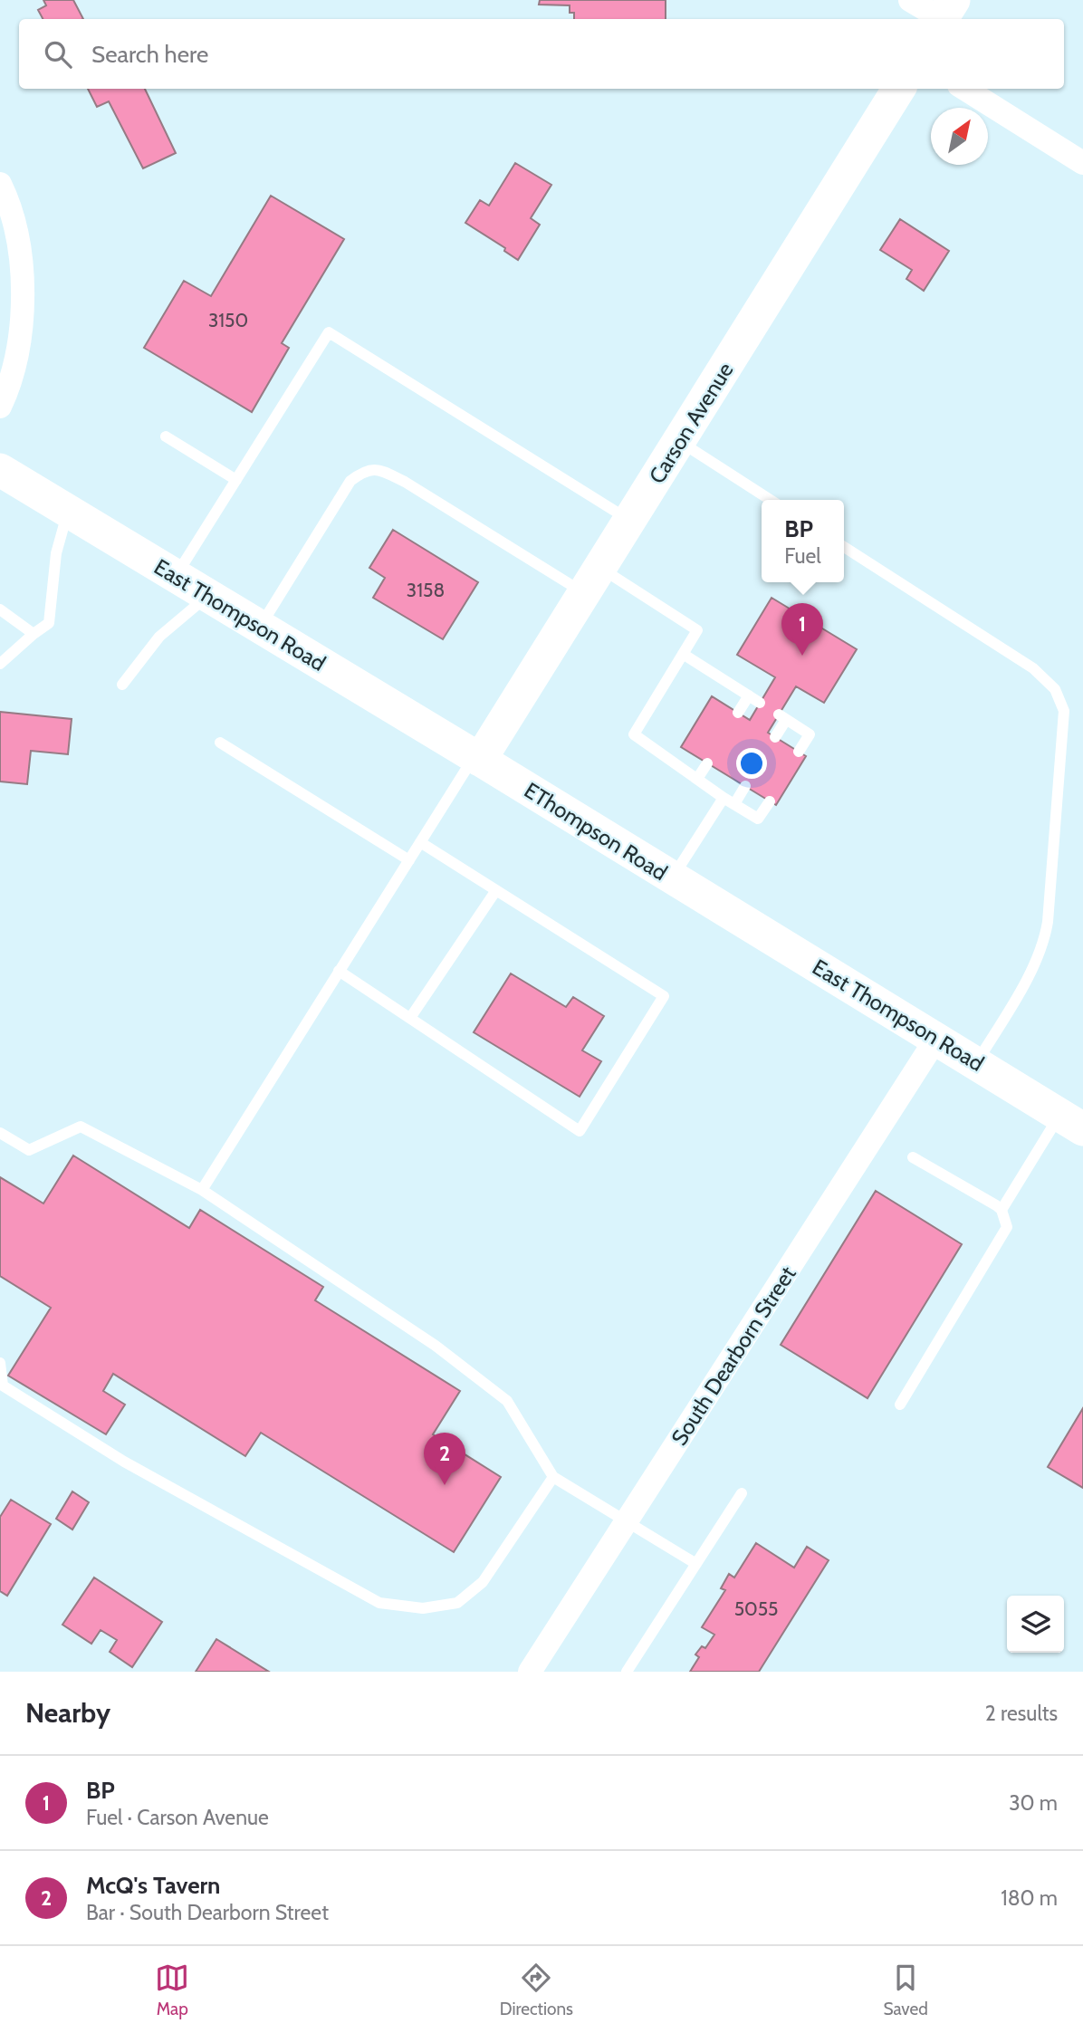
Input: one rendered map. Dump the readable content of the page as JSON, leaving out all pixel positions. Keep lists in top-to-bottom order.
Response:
{
  "streets": {
    "main road": ["Carson Avenue", "East Thompson Road", "EThompson Road"],
    "street": ["South Dearborn Street"]
  },
  "crossings": [
    ["Carson Avenue", "East Thompson Road"],
    ["Carson Avenue", "EThompson Road"],
    ["East Thompson Road", "EThompson Road"],
    ["East Thompson Road", "South Dearborn Street"]
  ],
  "house_numbers": ["3150", "3158", "5055"],
  "north": "top right",
  "page": {
    "search": "Search here",
    "popup": ["BP", "Fuel"],
    "pins": ["1", "2"],
    "heading": ["Nearby", "2 results"],
    "list": [
      {
        "mark": "1",
        "name": "BP",
        "note": "Fuel · Carson Avenue",
        "value": "30 m"
      },
      {
        "mark": "2",
        "name": "McQ's Tavern",
        "note": "Bar · South Dearborn Street",
        "value": "180 m"
      }
    ],
    "nav": ["Map", "Directions", "Saved"]
  }
}
